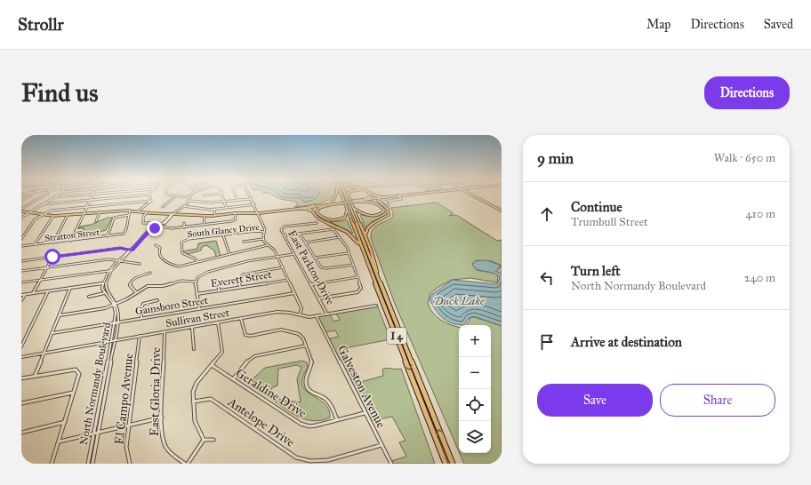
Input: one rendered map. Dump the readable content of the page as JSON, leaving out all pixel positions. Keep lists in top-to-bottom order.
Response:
{
  "streets": {
    "highway": ["I 4"],
    "street": [
      "South Glancy Drive",
      "Stratton Street",
      "East Parkton Drive",
      "Everett Street",
      "Gainsboro Street",
      "Sullivan Street",
      "North Normandy Boulevard",
      "Galveston Avenue",
      "East Gloria Drive",
      "Geraldine Drive",
      "El Campo Avenue",
      "Antelope Drive"
    ]
  },
  "crossings": [
    ["East Parkton Drive", "Sullivan Street"],
    ["Gainsboro Street", "North Normandy Boulevard"],
    ["Sullivan Street", "North Normandy Boulevard"],
    ["Sullivan Street", "Galveston Avenue"],
    ["Sullivan Street", "East Gloria Drive"],
    ["Sullivan Street", "El Campo Avenue"],
    ["Galveston Avenue", "Geraldine Drive"],
    ["Galveston Avenue", "Antelope Drive"]
  ],
  "water": ["Duck Lake"],
  "page": {
    "header": "Strollr",
    "nav": ["Map", "Directions", "Saved"],
    "buttons": [
      "Directions",
      ["Save", "Share"]
    ],
    "title": "Find us",
    "heading": ["9 min", "Walk · 650 m"],
    "list": [
      ["Continue", "Trumbull Street", "410 m"],
      ["Turn left", "North Normandy Boulevard", "240 m"],
      "Arrive at destination"
    ],
    "map_buttons": ["+", "−"]
  }
}
